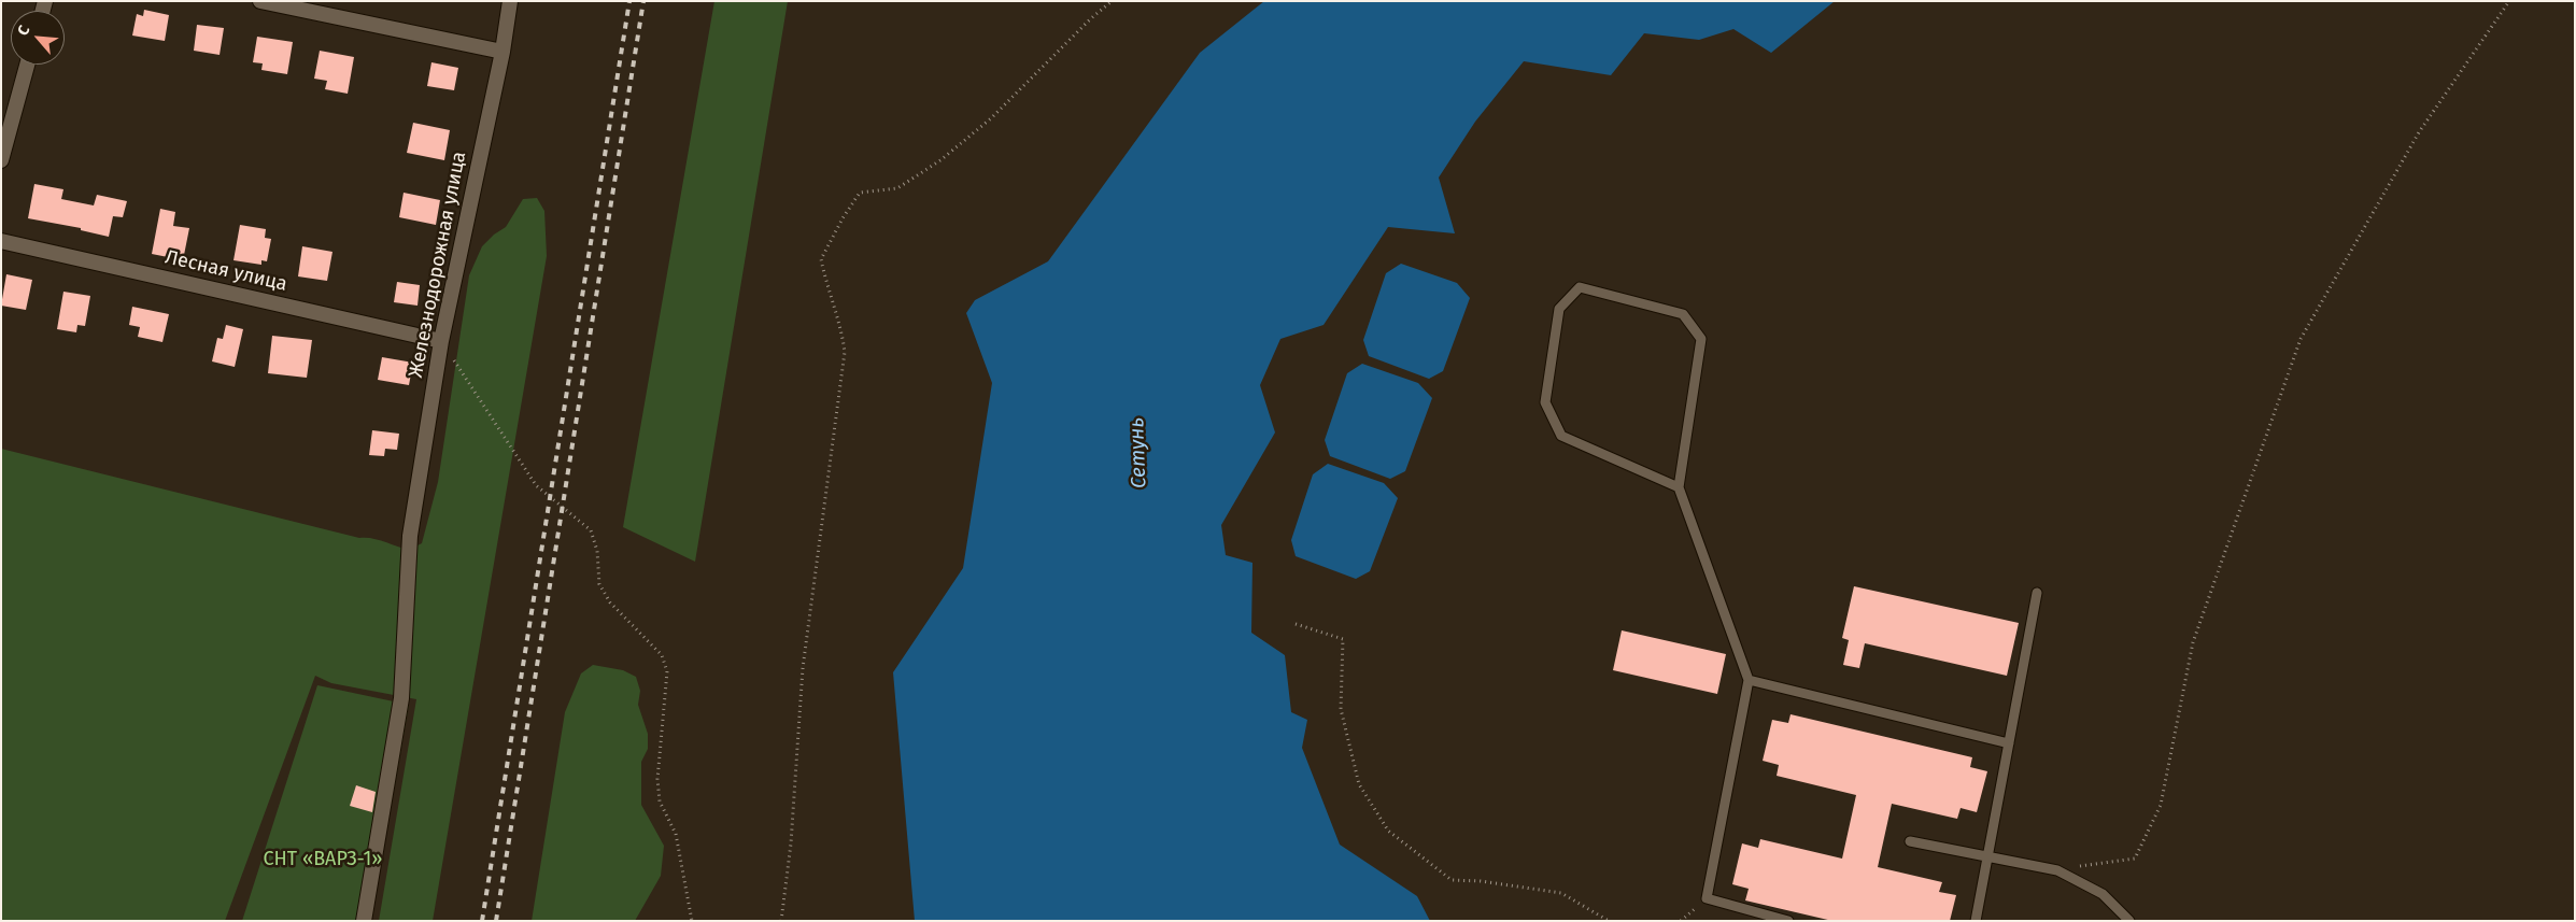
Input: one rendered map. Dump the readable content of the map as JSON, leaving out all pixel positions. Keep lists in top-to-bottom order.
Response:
{
  "streets": {
    "street": ["Железнодорожная улица", "Лесная улица"]
  },
  "crossings": [
    ["Железнодорожная улица", "Лесная улица"]
  ],
  "water": ["Сетунь"],
  "parks": ["СНТ «ВАРЗ-1»"],
  "north": "top left"
}
